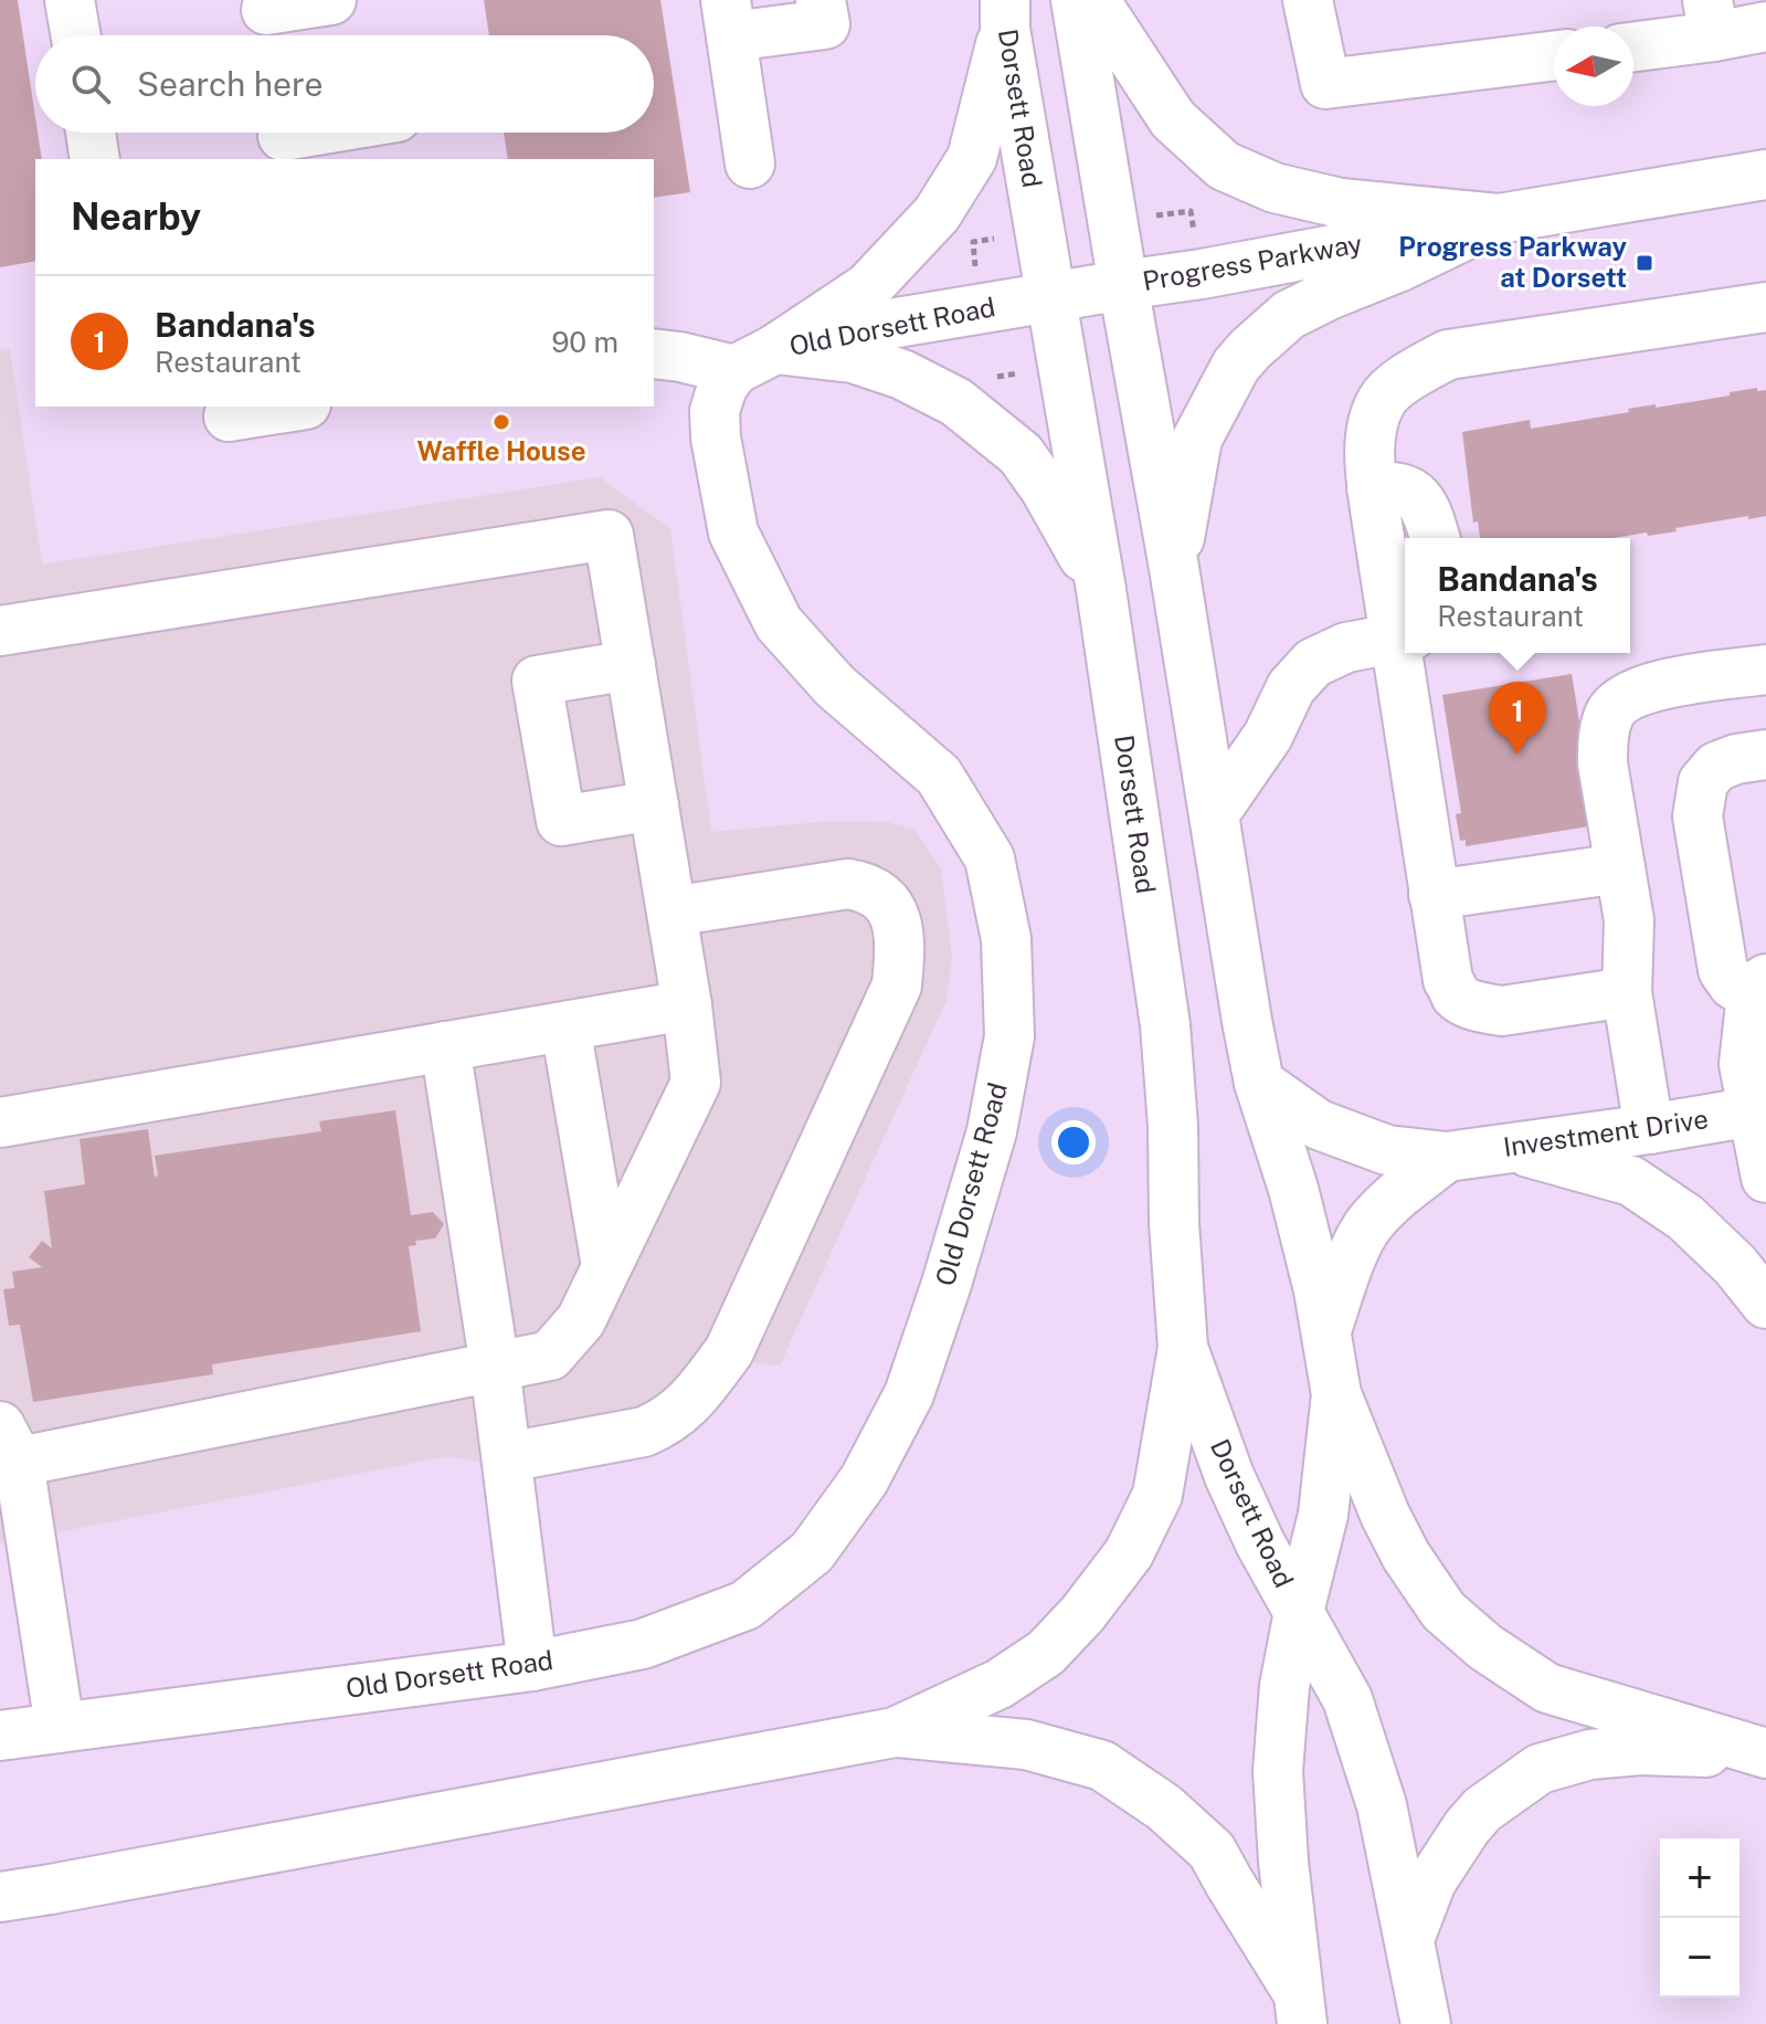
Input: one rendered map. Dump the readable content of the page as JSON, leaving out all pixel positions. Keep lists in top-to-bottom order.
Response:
{
  "streets": {
    "main road": [
      "Dorsett Road",
      "Progress Parkway",
      "Old Dorsett Road",
      "Investment Drive"
    ]
  },
  "crossings": [
    ["Dorsett Road", "Progress Parkway"],
    ["Dorsett Road", "Old Dorsett Road"],
    ["Dorsett Road", "Investment Drive"],
    ["Progress Parkway", "Old Dorsett Road"]
  ],
  "places": {
    "transit": ["Progress Parkway at Dorsett"],
    "other": ["Waffle House"]
  },
  "north": "left",
  "page": {
    "search": "Search here",
    "heading": "Nearby",
    "list": [
      {
        "mark": "1",
        "name": "Bandana's",
        "note": "Restaurant",
        "value": "90 m"
      }
    ],
    "popup": ["Bandana's", "Restaurant"],
    "pins": "1",
    "map_buttons": ["+", "−"]
  }
}
